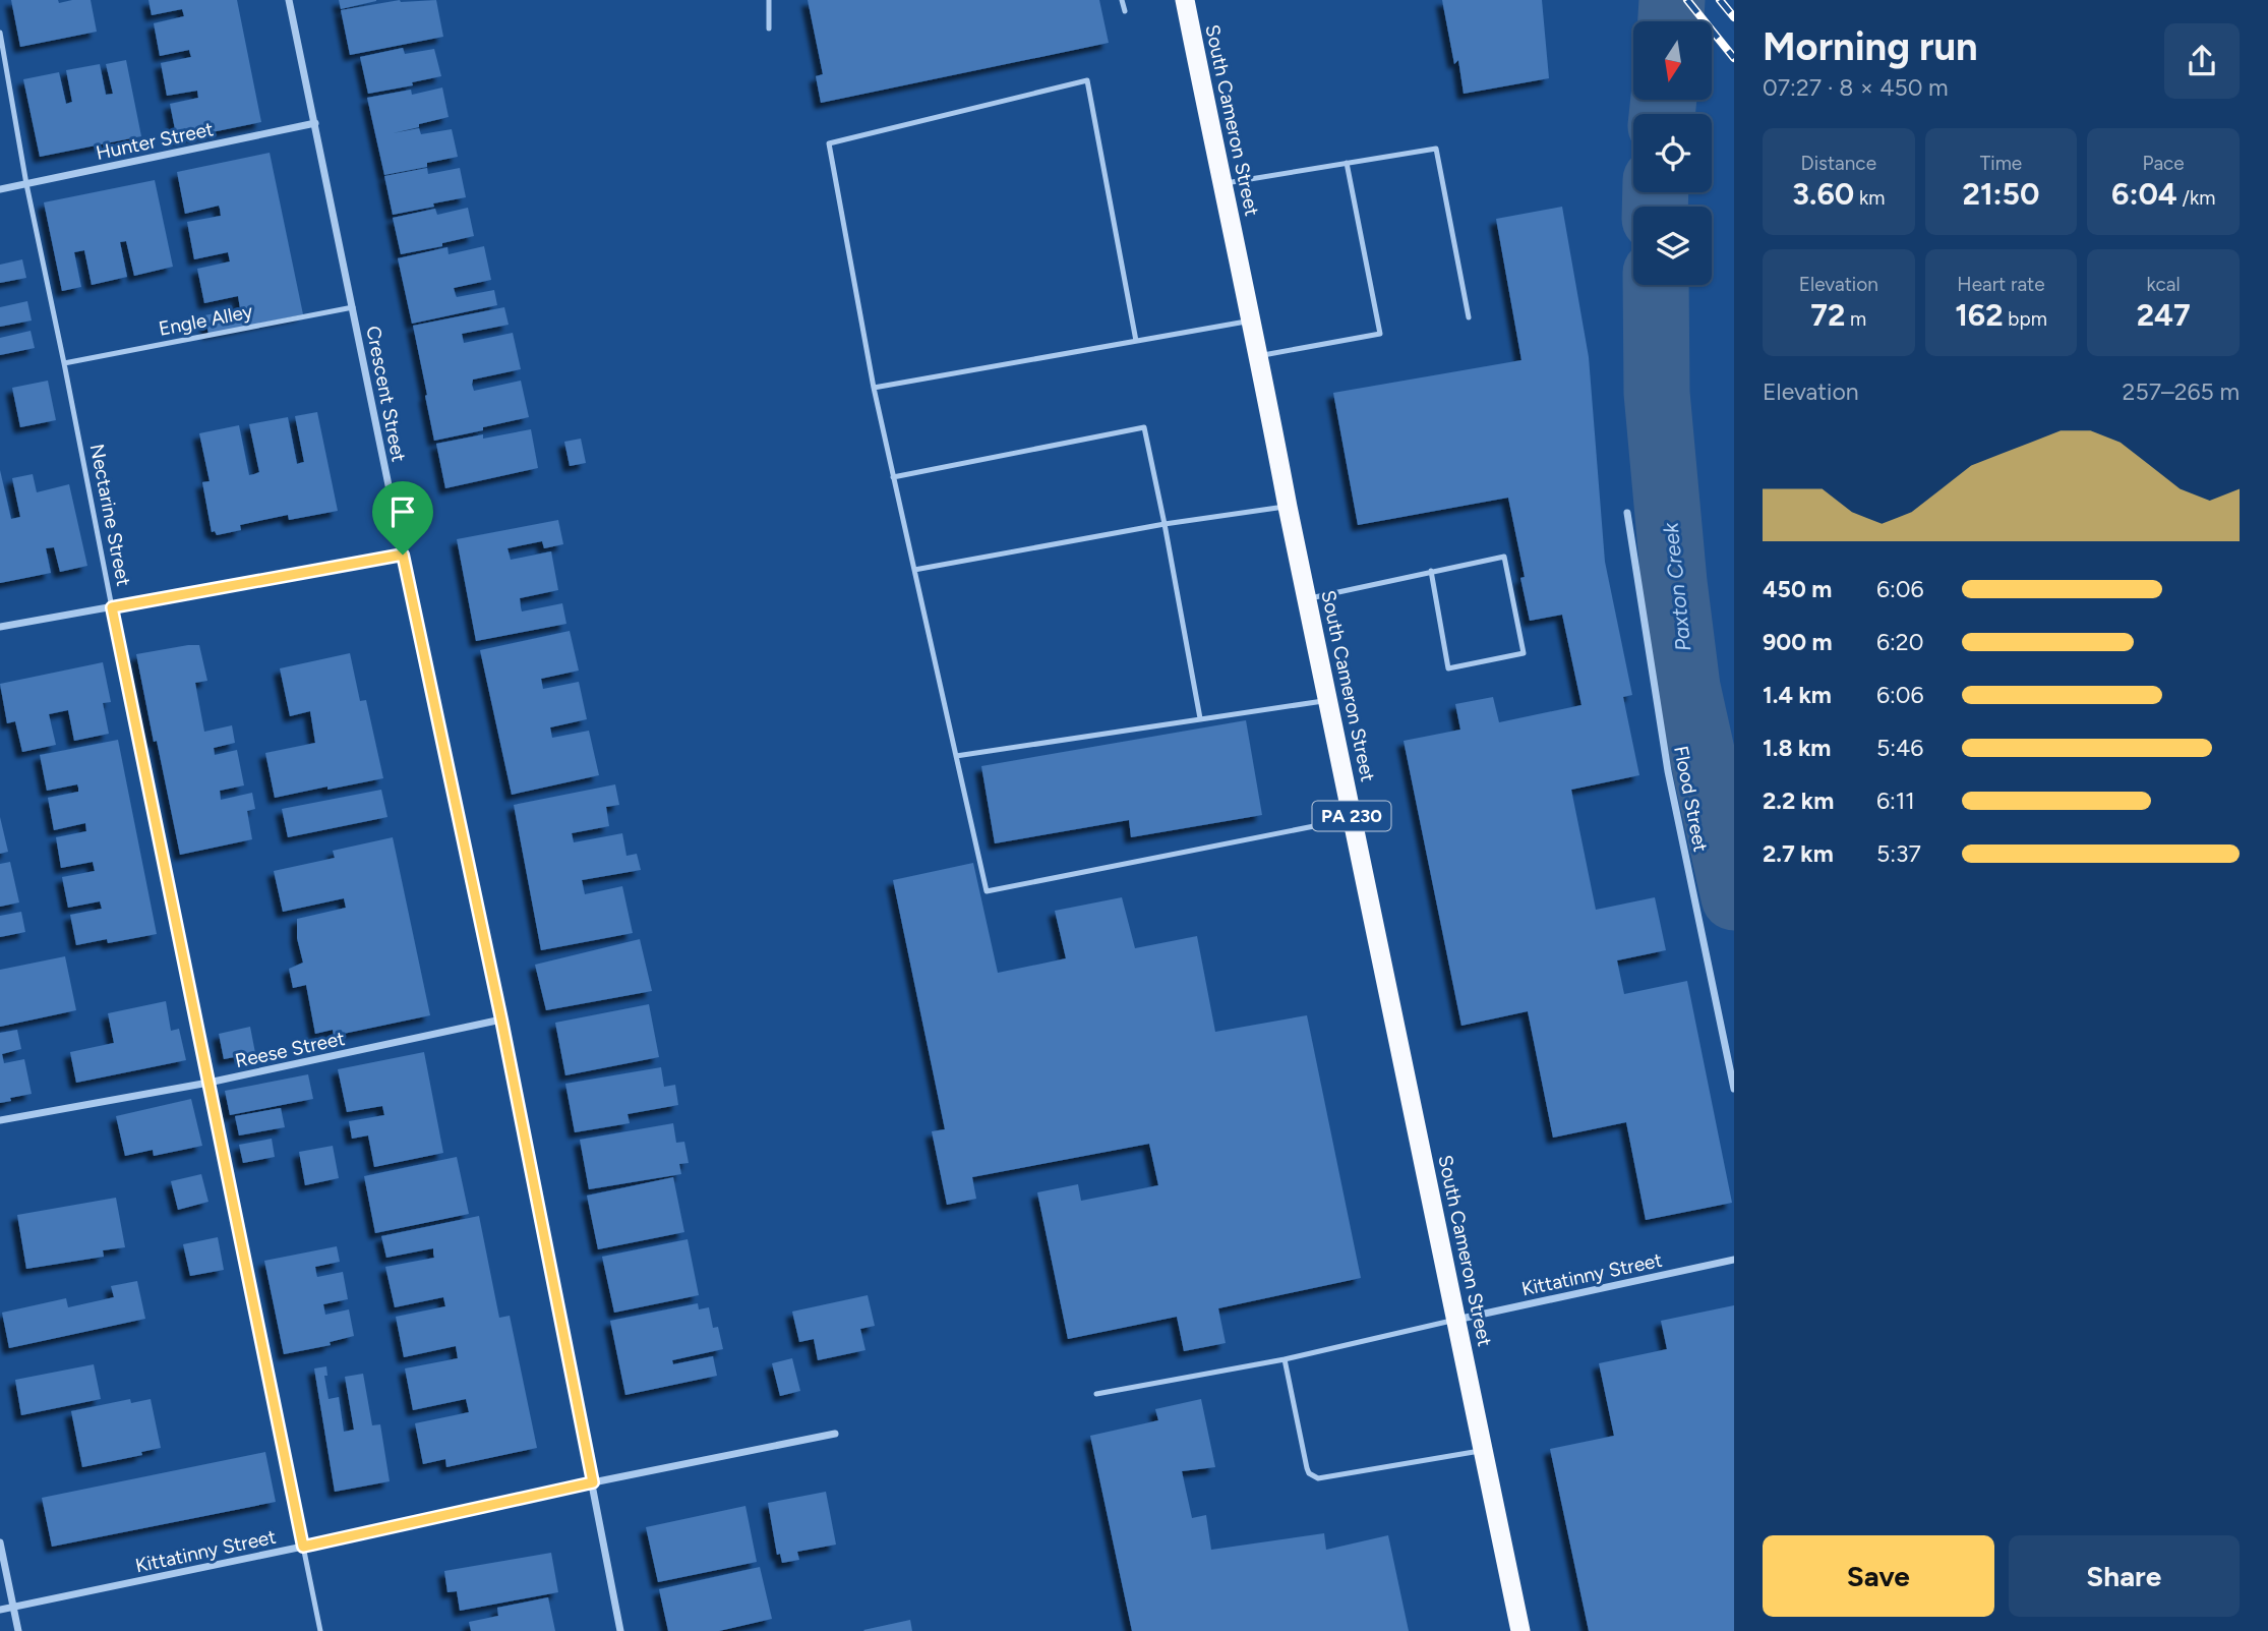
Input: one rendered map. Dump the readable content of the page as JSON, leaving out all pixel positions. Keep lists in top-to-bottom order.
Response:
{
  "streets": {
    "highway": ["South Cameron Street", "PA 230"],
    "street": [
      "Hunter Street",
      "Crescent Street",
      "Flood Street",
      "Reese Street",
      "Kittatinny Street"
    ],
    "lane": ["Engle Alley", "Nectarine Street"]
  },
  "crossings": [
    ["South Cameron Street", "Kittatinny Street"],
    ["Hunter Street", "Crescent Street"],
    ["Hunter Street", "Nectarine Street"],
    ["Engle Alley", "Crescent Street"],
    ["Engle Alley", "Nectarine Street"],
    ["Crescent Street", "Reese Street"],
    ["Crescent Street", "Kittatinny Street"],
    ["Nectarine Street", "Reese Street"],
    ["Nectarine Street", "Kittatinny Street"]
  ],
  "water": ["Paxton Creek"],
  "north": "bottom",
  "page": {
    "heading": ["Morning run", "07:27 · 8 × 450 m"],
    "stats": [
      ["Distance", "3.60 km"],
      ["Time", "21:50"],
      ["Pace", "6:04 /km"],
      ["Elevation", "72 m"],
      ["Heart rate", "162 bpm"],
      ["kcal", "247"]
    ],
    "chart": ["Elevation", "257–265 m"],
    "list": [
      {
        "name": "450 m",
        "note": "6:06"
      },
      {
        "name": "900 m",
        "note": "6:20"
      },
      {
        "name": "1.4 km",
        "note": "6:06"
      },
      {
        "name": "1.8 km",
        "note": "5:46"
      },
      {
        "name": "2.2 km",
        "note": "6:11"
      },
      {
        "name": "2.7 km",
        "note": "5:37"
      }
    ],
    "buttons": ["Save", "Share"]
  }
}
